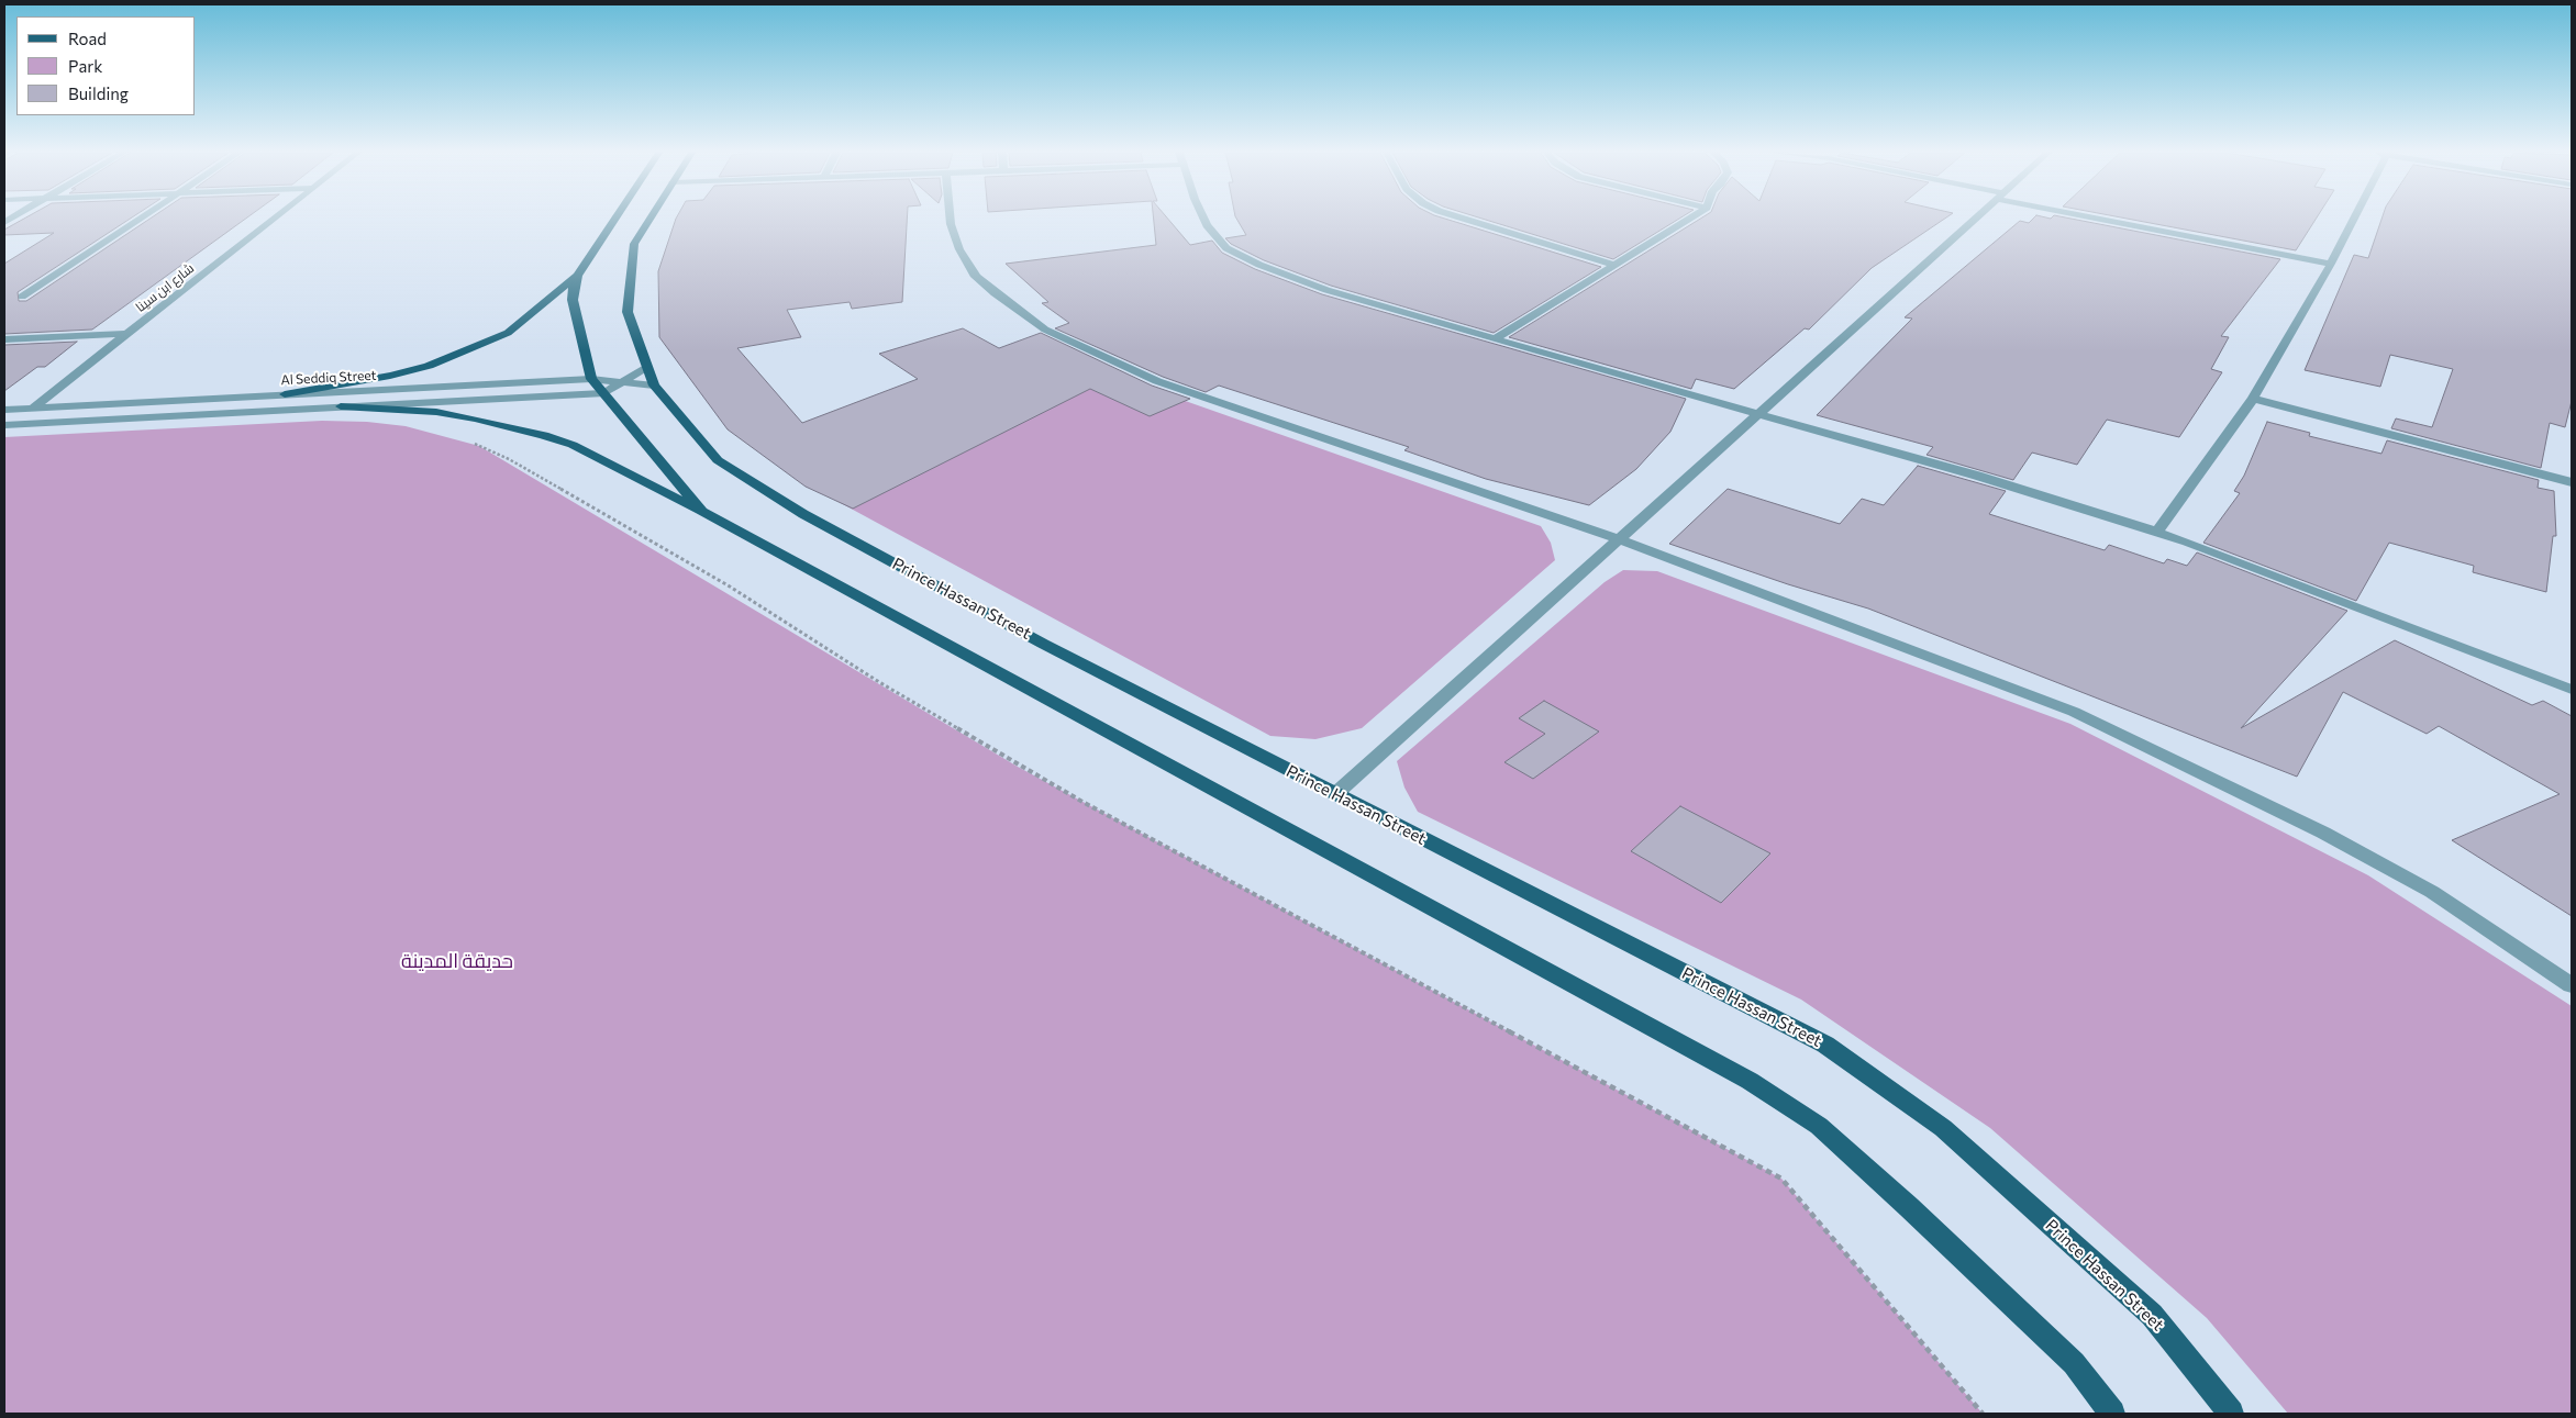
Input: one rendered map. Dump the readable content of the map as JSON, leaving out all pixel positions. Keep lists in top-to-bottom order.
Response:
{
  "streets": {
    "main road": ["Prince Hassan Street"],
    "street": ["شارع ابن سينا", "Al Seddiq Street"]
  },
  "crossings": [
    ["شارع ابن سينا", "Al Seddiq Street"],
    ["Al Seddiq Street", "Prince Hassan Street"]
  ],
  "parks": ["حديقة المدينة"],
  "legend": ["Road", "Park", "Building"]
}
